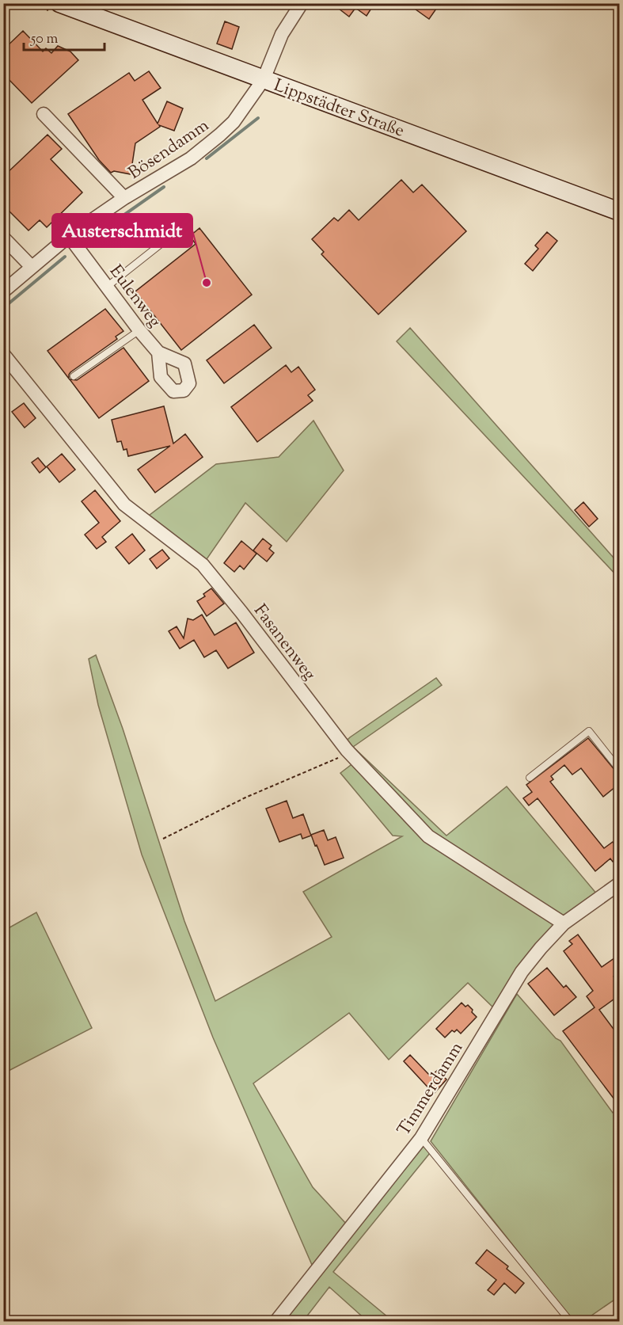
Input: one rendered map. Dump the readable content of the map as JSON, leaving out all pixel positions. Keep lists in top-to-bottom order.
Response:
{
  "streets": {
    "main road": ["Lippstädter Straße"],
    "street": [
      "Bösendamm",
      "Eulenweg",
      "Fasanenweg",
      "Timmerdamm"
    ]
  },
  "crossings": [
    ["Lippstädter Straße", "Bösendamm"],
    ["Bösendamm", "Eulenweg"],
    ["Fasanenweg", "Timmerdamm"]
  ],
  "places": ["Austerschmidt"],
  "scale_bar": "50 m"
}
